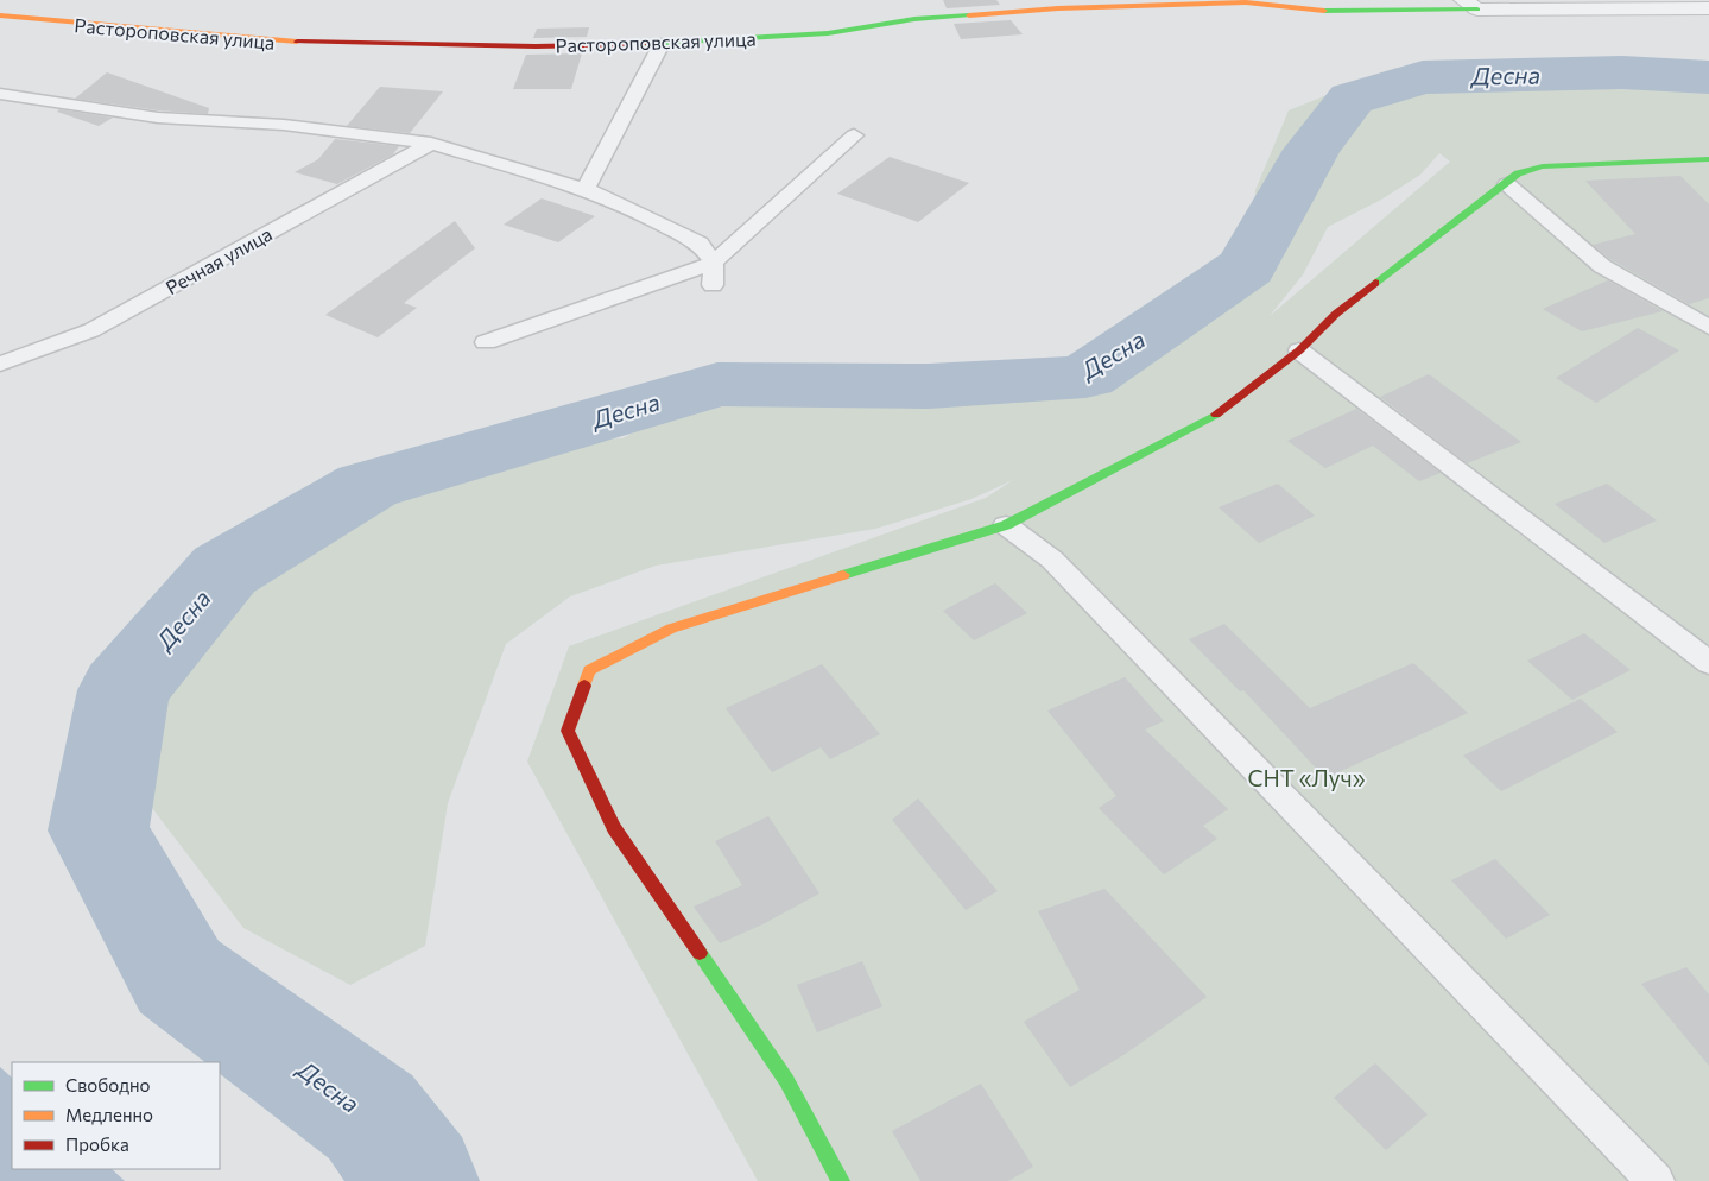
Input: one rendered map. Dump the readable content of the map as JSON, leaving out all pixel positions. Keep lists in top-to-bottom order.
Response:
{
  "streets": {
    "street": ["Растороповская улица"],
    "lane": ["Речная улица"]
  },
  "water": ["Десна"],
  "parks": ["СНТ «Луч»"],
  "legend": ["Свободно", "Медленно", "Пробка"]
}
